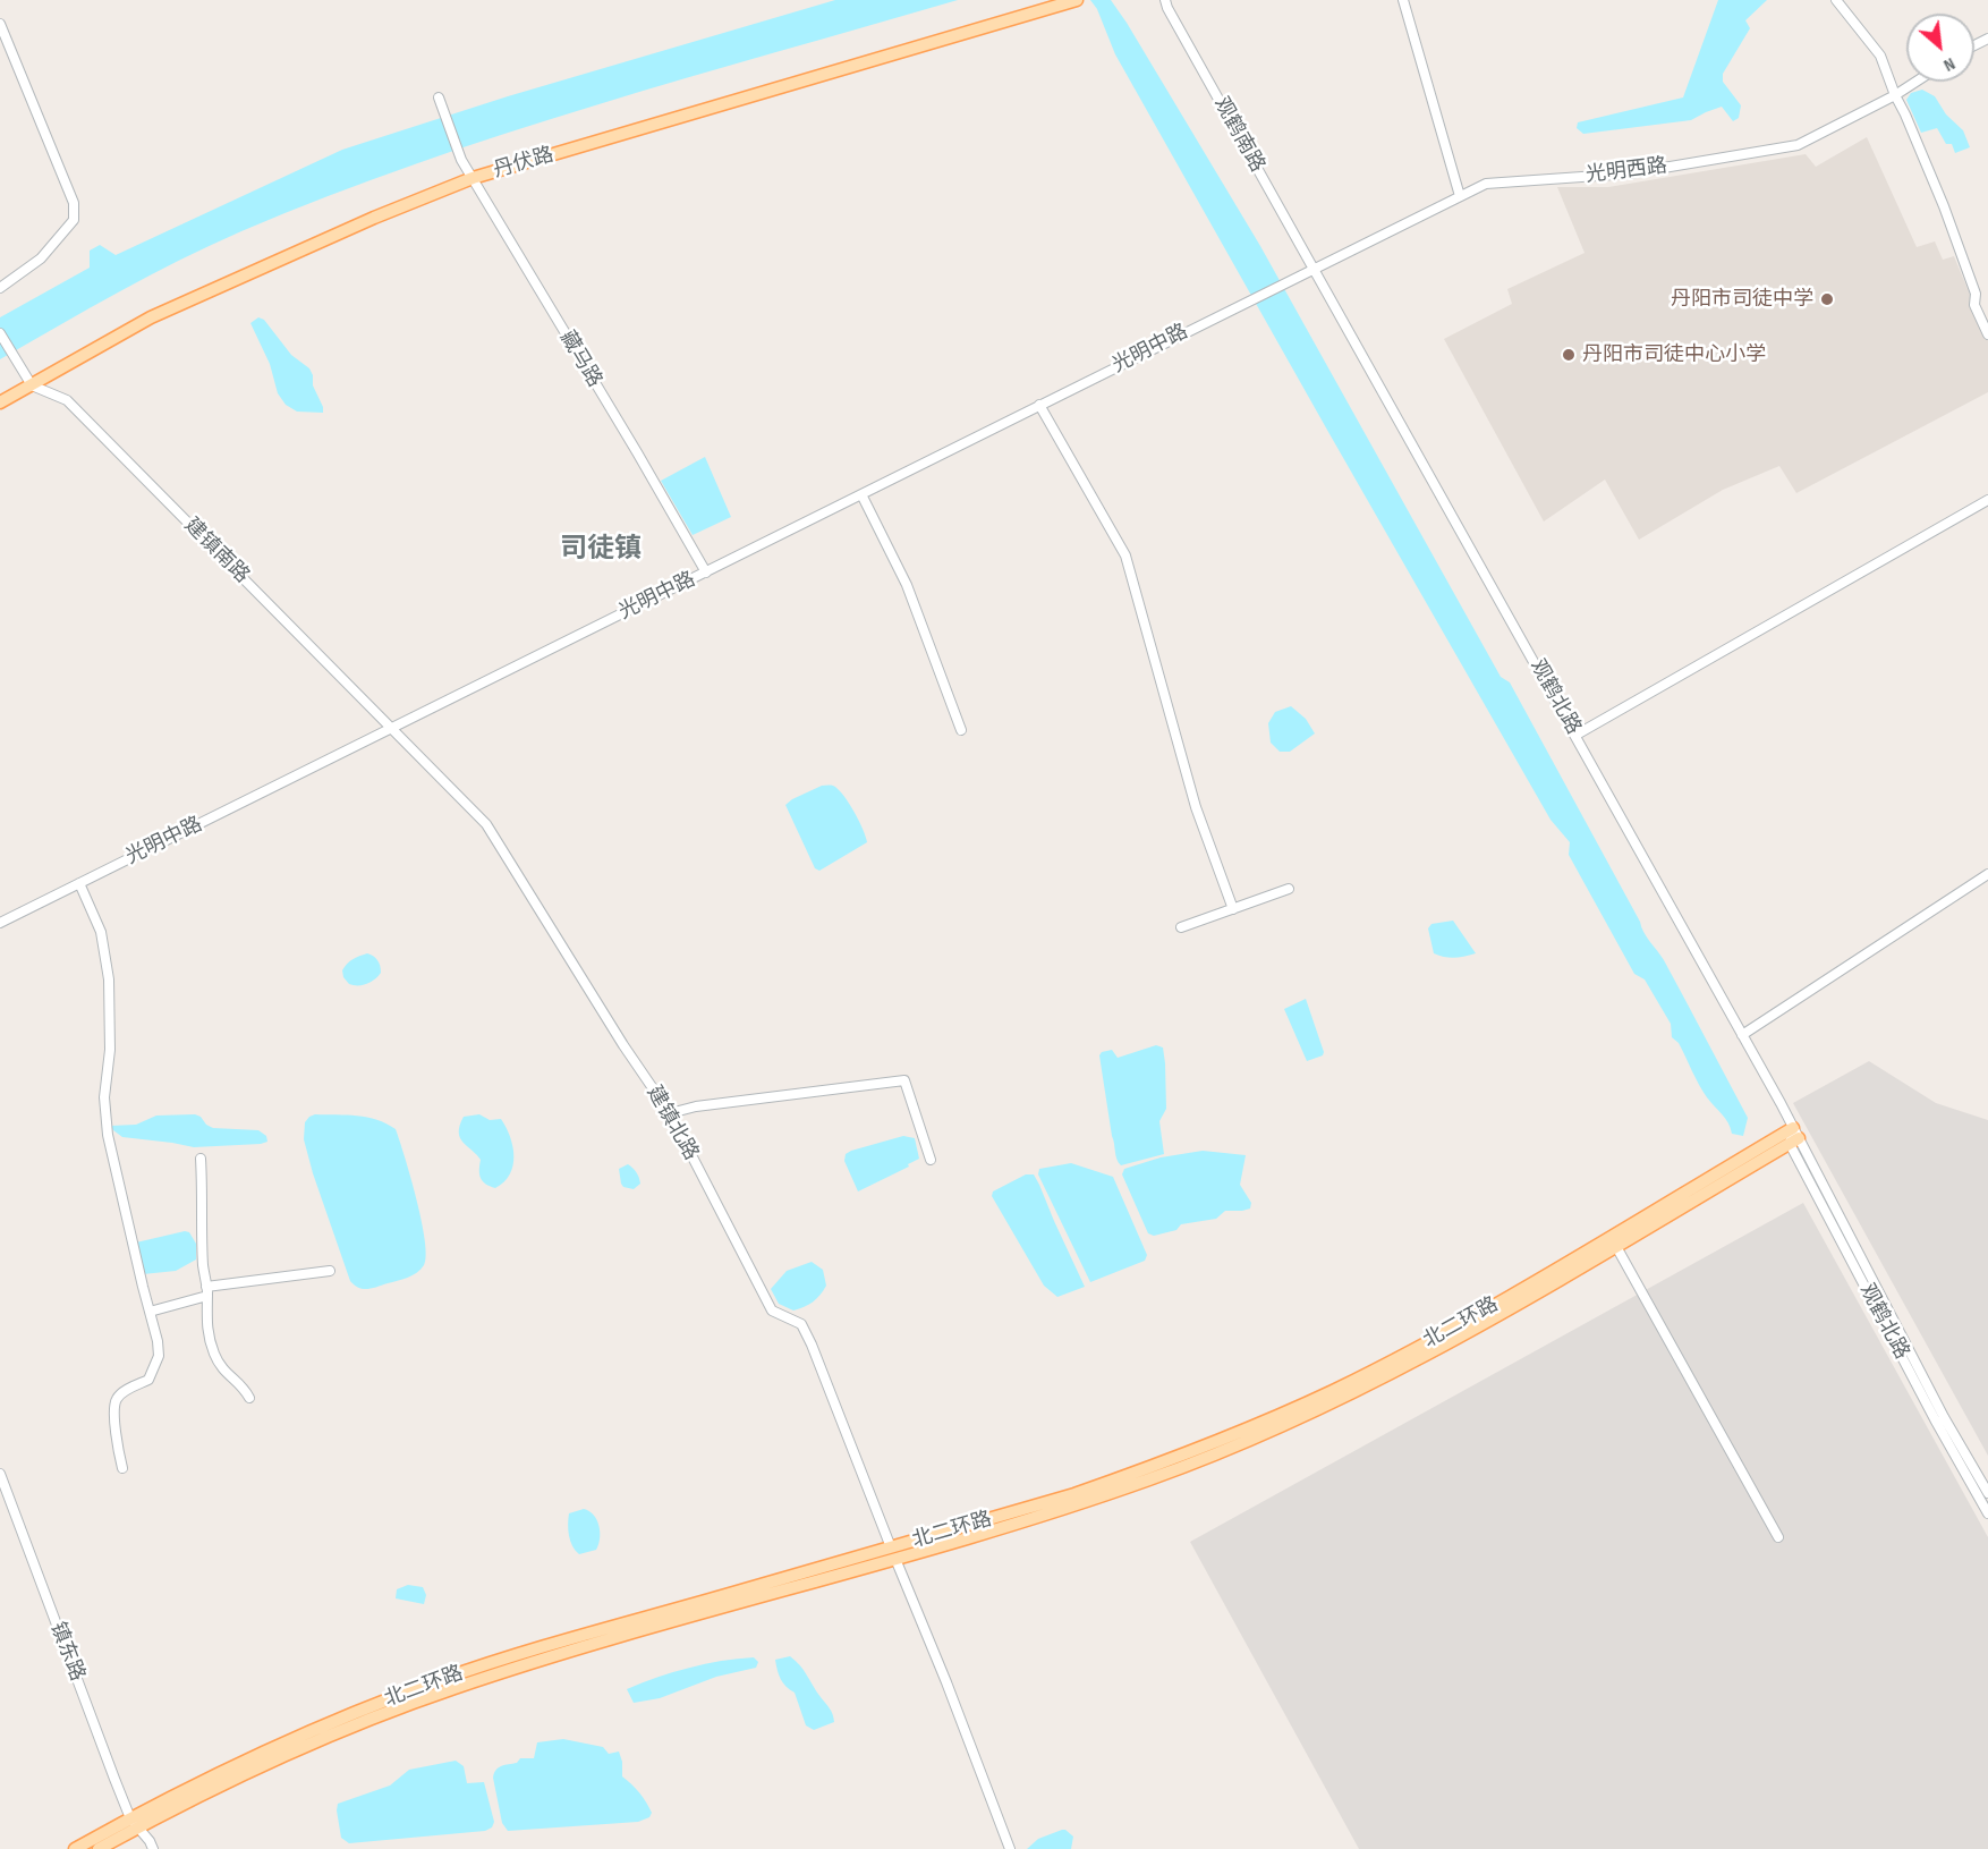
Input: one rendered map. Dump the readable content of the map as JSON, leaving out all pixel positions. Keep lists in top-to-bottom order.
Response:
{
  "streets": {
    "main road": ["丹伏路", "北二环路"],
    "street": [
      "观鹤南路",
      "光明西路",
      "光明中路",
      "藏马路",
      "建镇南路",
      "观鹤北路",
      "建镇北路",
      "镇东路"
    ]
  },
  "crossings": [
    ["观鹤南路", "光明西路"],
    ["观鹤南路", "光明中路"],
    ["观鹤南路", "观鹤北路"],
    ["丹伏路", "藏马路"],
    ["丹伏路", "建镇南路"],
    ["光明西路", "光明中路"],
    ["光明西路", "观鹤北路"],
    ["光明中路", "藏马路"],
    ["光明中路", "建镇南路"],
    ["光明中路", "观鹤北路"],
    ["光明中路", "建镇北路"],
    ["建镇南路", "建镇北路"],
    ["观鹤北路", "北二环路"],
    ["建镇北路", "北二环路"],
    ["北二环路", "镇东路"]
  ],
  "districts": ["司徒镇"],
  "places": ["丹阳市司徒中学", "丹阳市司徒中心小学"],
  "north": "bottom right"
}
